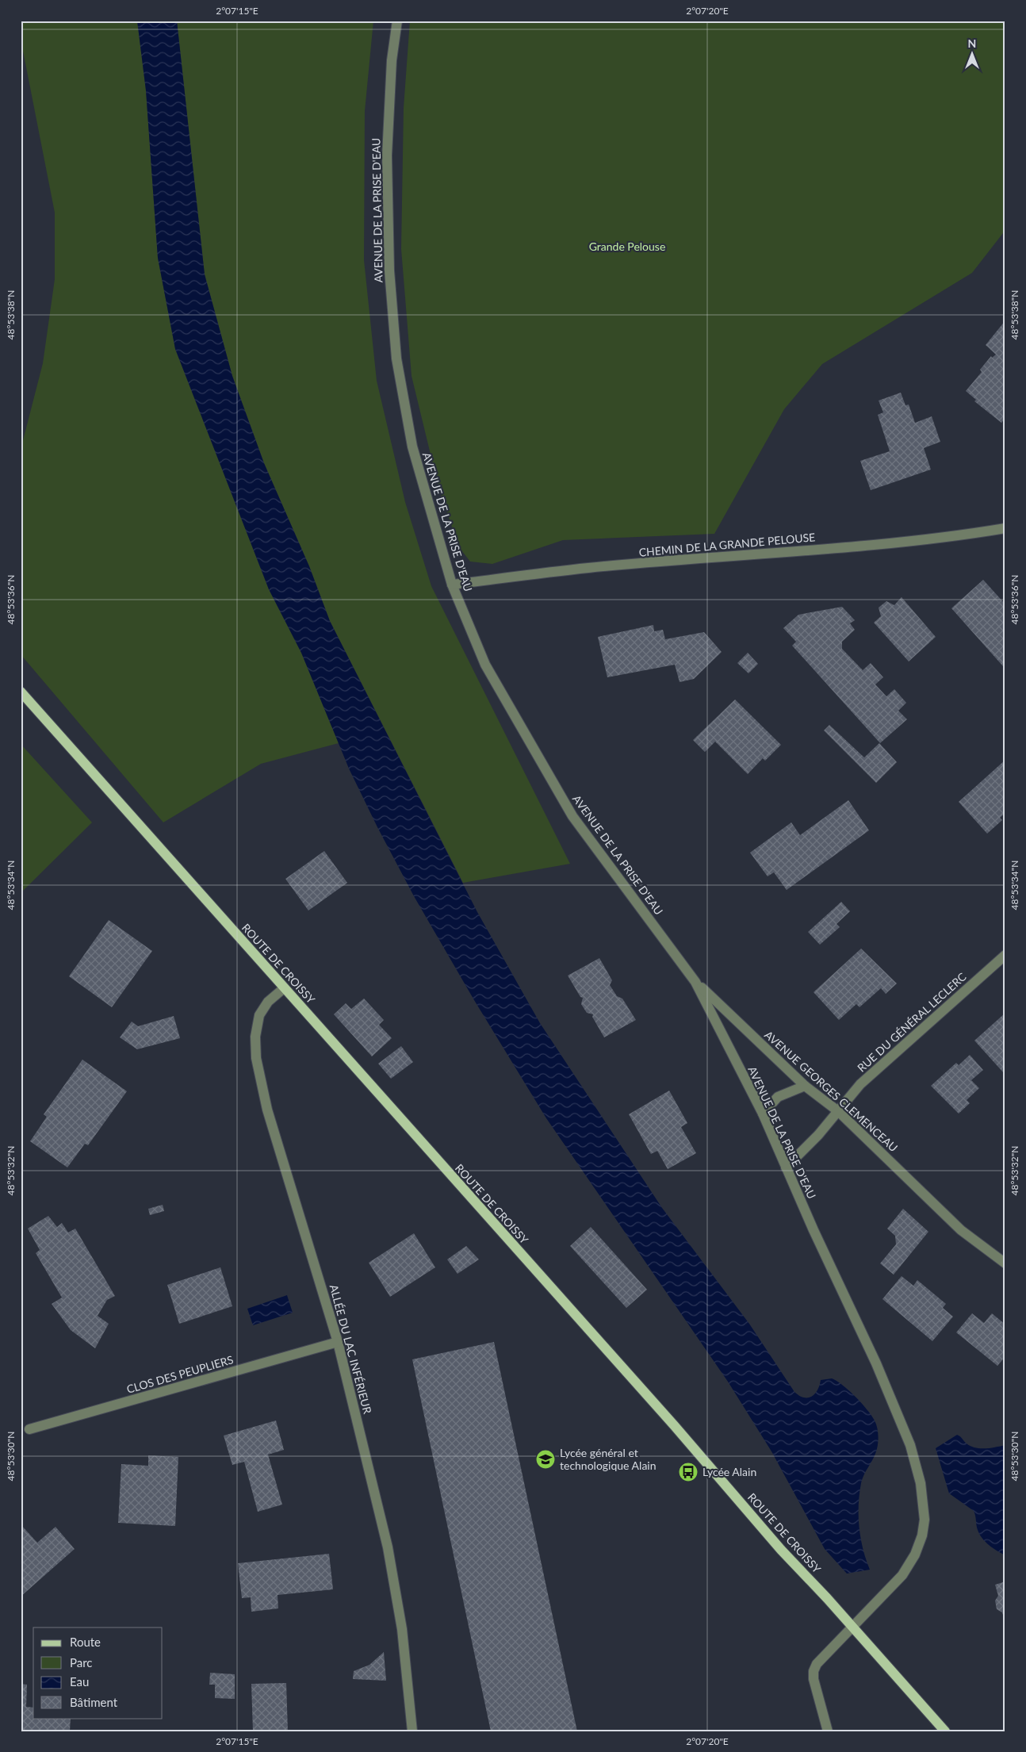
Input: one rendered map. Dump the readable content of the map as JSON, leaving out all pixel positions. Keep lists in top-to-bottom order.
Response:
{
  "streets": {
    "main road": ["ROUTE DE CROISSY"],
    "street": [
      "AVENUE DE LA PRISE D'EAU",
      "CHEMIN DE LA GRANDE PELOUSE",
      "RUE DU GÉNÉRAL LECLERC",
      "AVENUE GEORGES CLEMENCEAU",
      "ALLÉE DU LAC INFÉRIEUR",
      "CLOS DES PEUPLIERS"
    ]
  },
  "crossings": [
    ["AVENUE DE LA PRISE D'EAU", "CHEMIN DE LA GRANDE PELOUSE"],
    ["AVENUE DE LA PRISE D'EAU", "ROUTE DE CROISSY"],
    ["AVENUE DE LA PRISE D'EAU", "RUE DU GÉNÉRAL LECLERC"],
    ["AVENUE DE LA PRISE D'EAU", "AVENUE GEORGES CLEMENCEAU"],
    ["ROUTE DE CROISSY", "ALLÉE DU LAC INFÉRIEUR"],
    ["RUE DU GÉNÉRAL LECLERC", "AVENUE GEORGES CLEMENCEAU"],
    ["ALLÉE DU LAC INFÉRIEUR", "CLOS DES PEUPLIERS"]
  ],
  "parks": ["Grande Pelouse"],
  "places": {
    "school or university": ["Lycée général et technologique Alain"],
    "bus stop": ["Lycée Alain"]
  },
  "legend": [
    "Route",
    "Parc",
    "Eau",
    "Bâtiment"
  ],
  "north": "top",
  "coordinates": [
    "2°07'15\"E",
    "2°07'20\"E",
    "48°53'38\"N",
    "48°53'36\"N",
    "48°53'34\"N",
    "48°53'32\"N",
    "48°53'30\"N"
  ]
}
